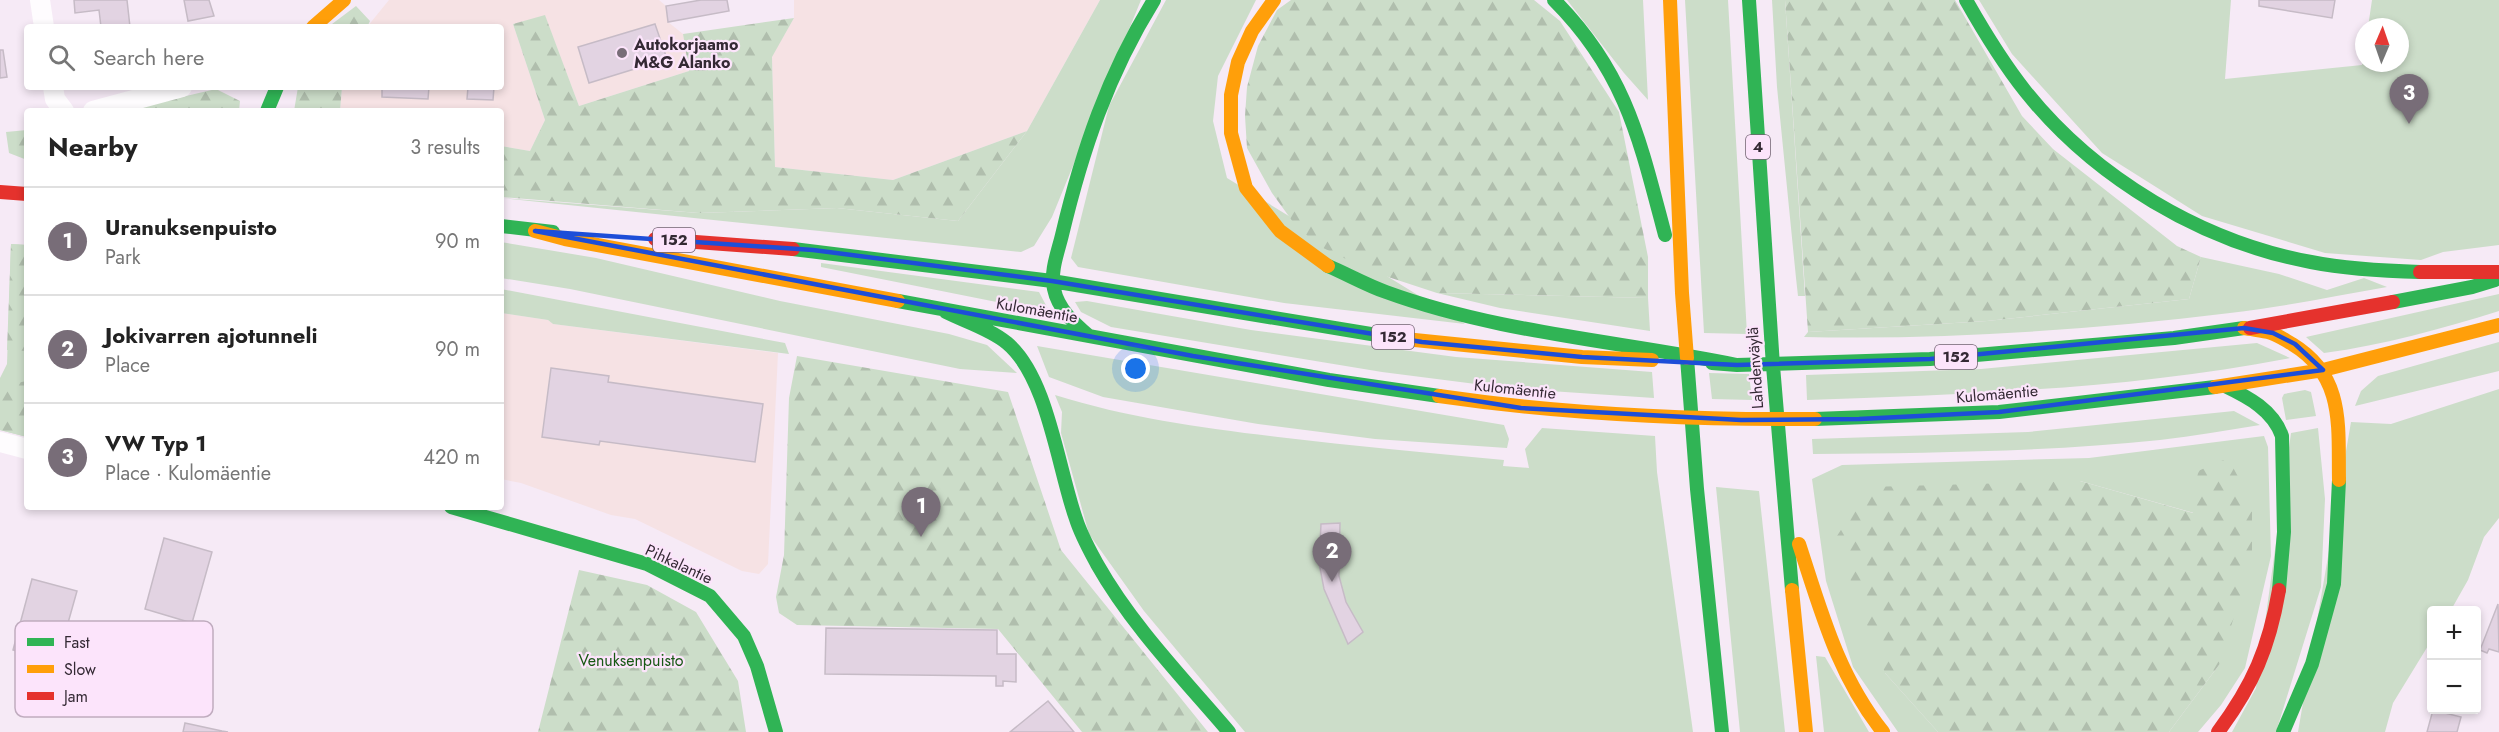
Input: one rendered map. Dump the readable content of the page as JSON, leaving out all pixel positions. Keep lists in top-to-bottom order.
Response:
{
  "streets": {
    "main road": [
      "4",
      "152",
      "Kulomäentie",
      "Lahdenväylä",
      "Pihkalantie"
    ]
  },
  "parks": ["Venuksenpuisto"],
  "places": ["Autokorjaamo M&G Alanko"],
  "legend": ["Fast", "Slow", "Jam"],
  "north": "top",
  "page": {
    "search": "Search here",
    "pins": ["3", "1", "2"],
    "heading": ["Nearby", "3 results"],
    "list": [
      {
        "mark": "1",
        "name": "Uranuksenpuisto",
        "note": "Park",
        "value": "90 m"
      },
      {
        "mark": "2",
        "name": "Jokivarren ajotunneli",
        "note": "Place",
        "value": "90 m"
      },
      {
        "mark": "3",
        "name": "VW Typ 1",
        "note": "Place · Kulomäentie",
        "value": "420 m"
      }
    ],
    "map_buttons": ["+", "−"]
  }
}
